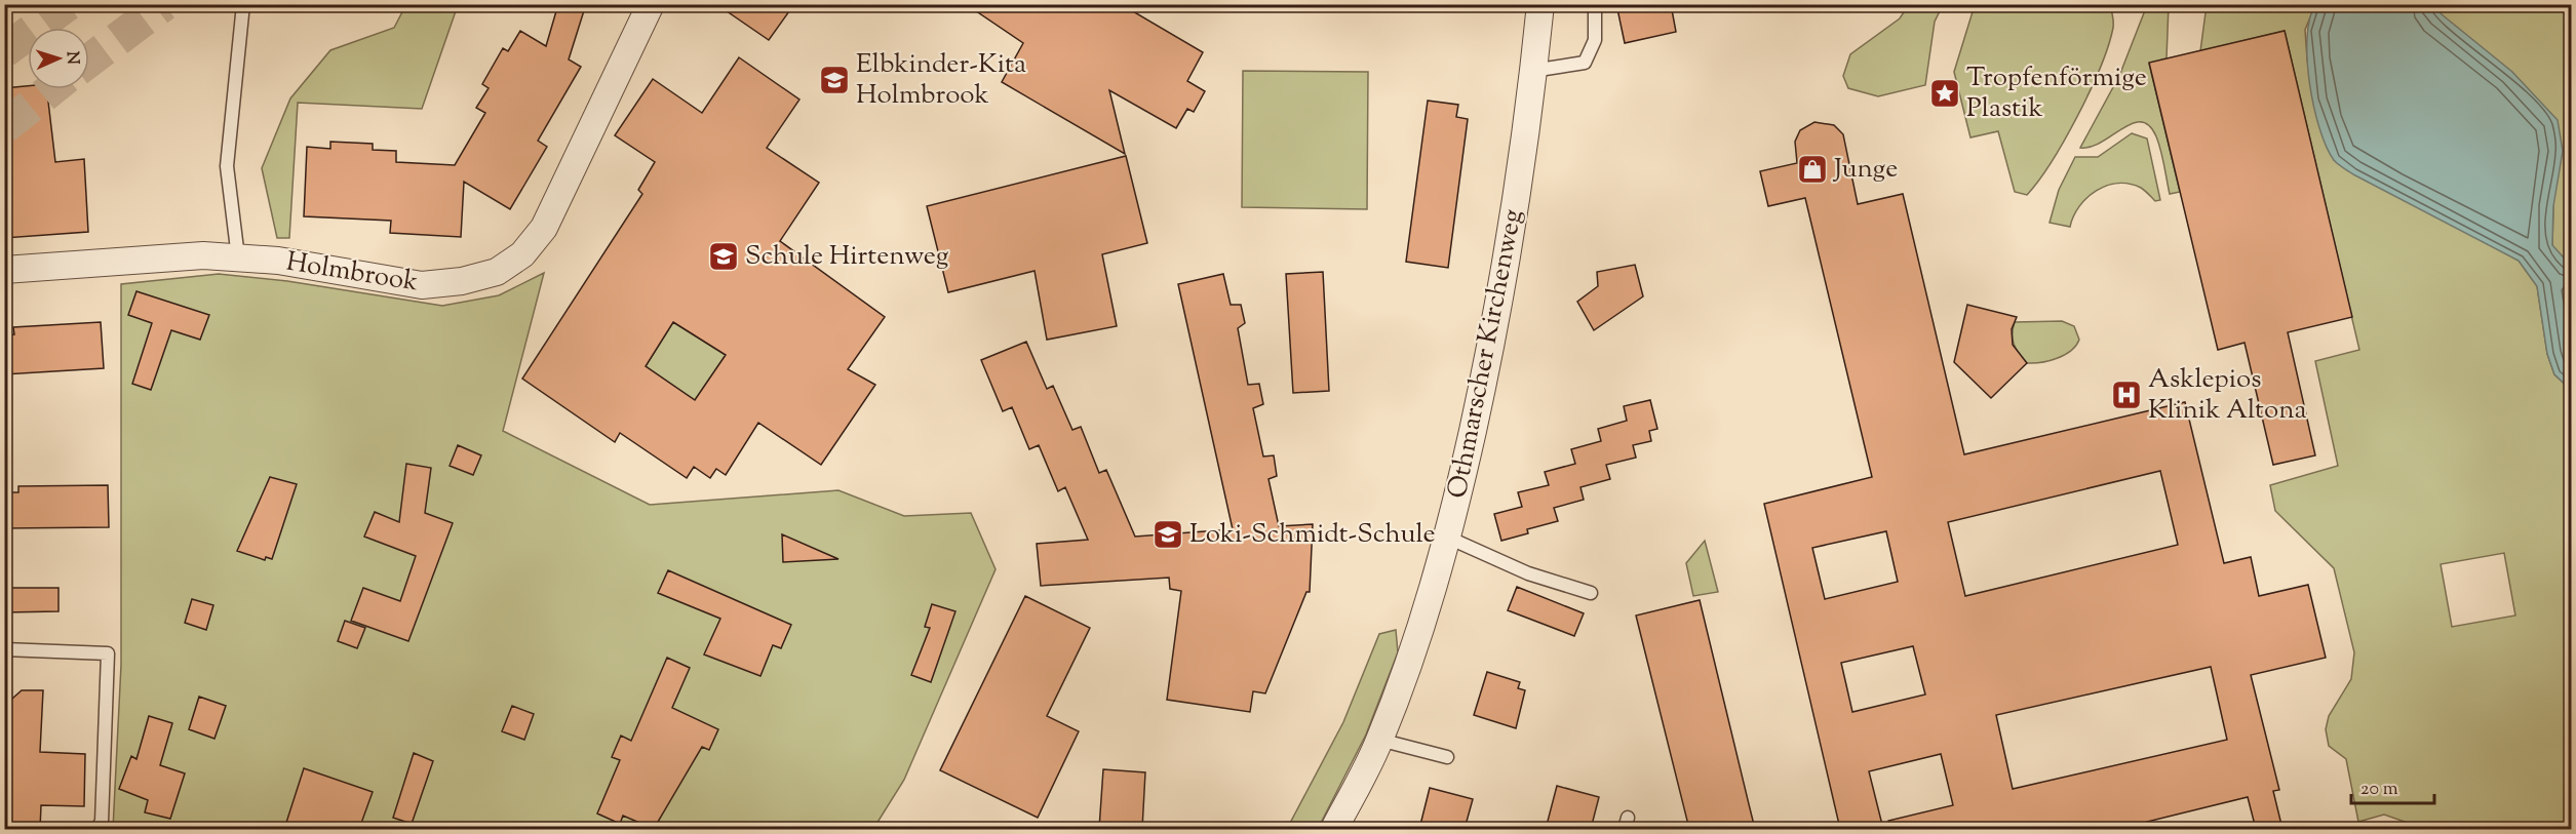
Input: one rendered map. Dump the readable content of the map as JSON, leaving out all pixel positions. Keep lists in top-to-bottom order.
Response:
{
  "streets": {
    "street": ["Holmbrook", "Othmarscher Kirchenweg"]
  },
  "places": {
    "school or university": ["Elbkinder-Kita Holmbrook", "Schule Hirtenweg", "Loki-Schmidt-Schule"],
    "place": ["Tropfenförmige Plastik"],
    "shop": ["Junge"],
    "hospital": ["Asklepios Klinik Altona"]
  },
  "scale_bar": "20 m",
  "north": "right"
}
